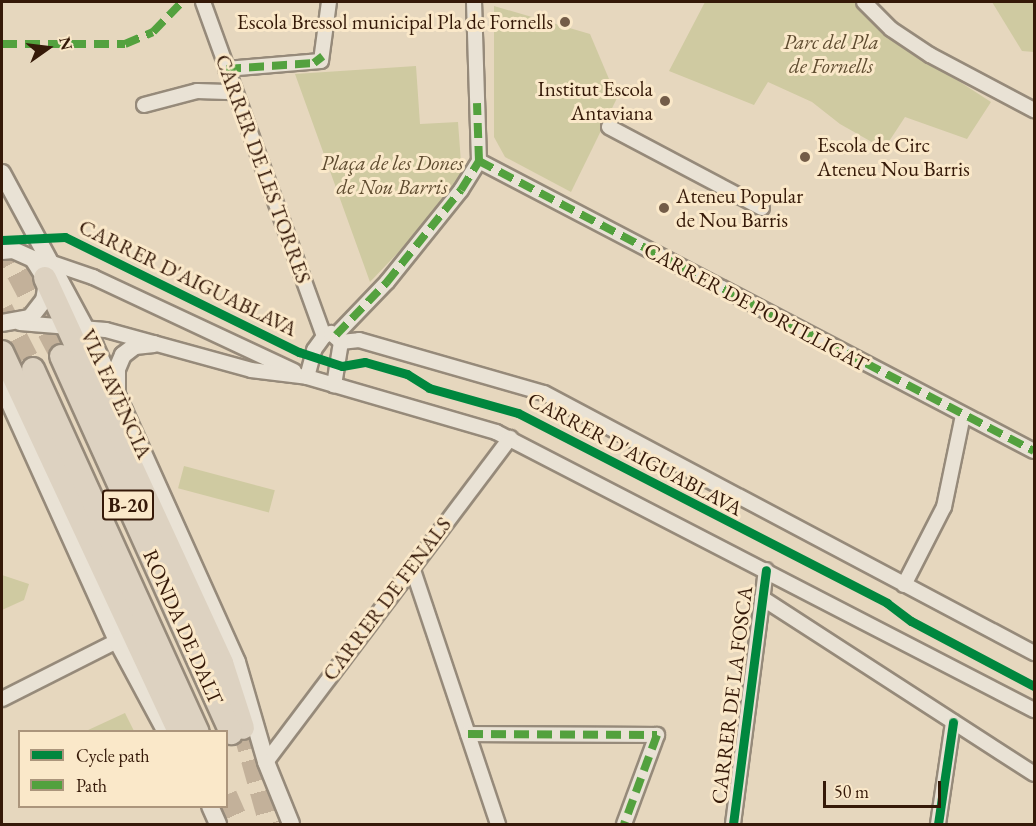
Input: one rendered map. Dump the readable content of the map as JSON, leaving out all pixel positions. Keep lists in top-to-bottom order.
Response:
{
  "streets": {
    "highway": ["B-20", "RONDA DE DALT"],
    "street": [
      "CARRER DE LES TORRES",
      "CARRER D'AIGUABLAVA",
      "CARRER DE PORTLLIGAT",
      "VIA FAVÈNCIA",
      "CARRER DE FENALS",
      "CARRER DE LA FOSCA"
    ]
  },
  "crossings": [
    ["CARRER DE LES TORRES", "CARRER D'AIGUABLAVA"],
    ["CARRER D'AIGUABLAVA", "VIA FAVÈNCIA"],
    ["CARRER D'AIGUABLAVA", "CARRER DE FENALS"],
    ["CARRER D'AIGUABLAVA", "RONDA DE DALT"],
    ["CARRER D'AIGUABLAVA", "CARRER DE LA FOSCA"],
    ["VIA FAVÈNCIA", "CARRER DE FENALS"],
    ["VIA FAVÈNCIA", "RONDA DE DALT"]
  ],
  "parks": ["Parc del Pla de Fornells", "Plaça de les Dones de Nou Barris"],
  "places": [
    "Escola Bressol municipal Pla de Fornells",
    "Institut Escola Antaviana",
    "Escola de Circ Ateneu Nou Barris",
    "Ateneu Popular de Nou Barris"
  ],
  "legend": ["Cycle path", "Path"],
  "scale_bar": "50 m",
  "north": "right"
}
